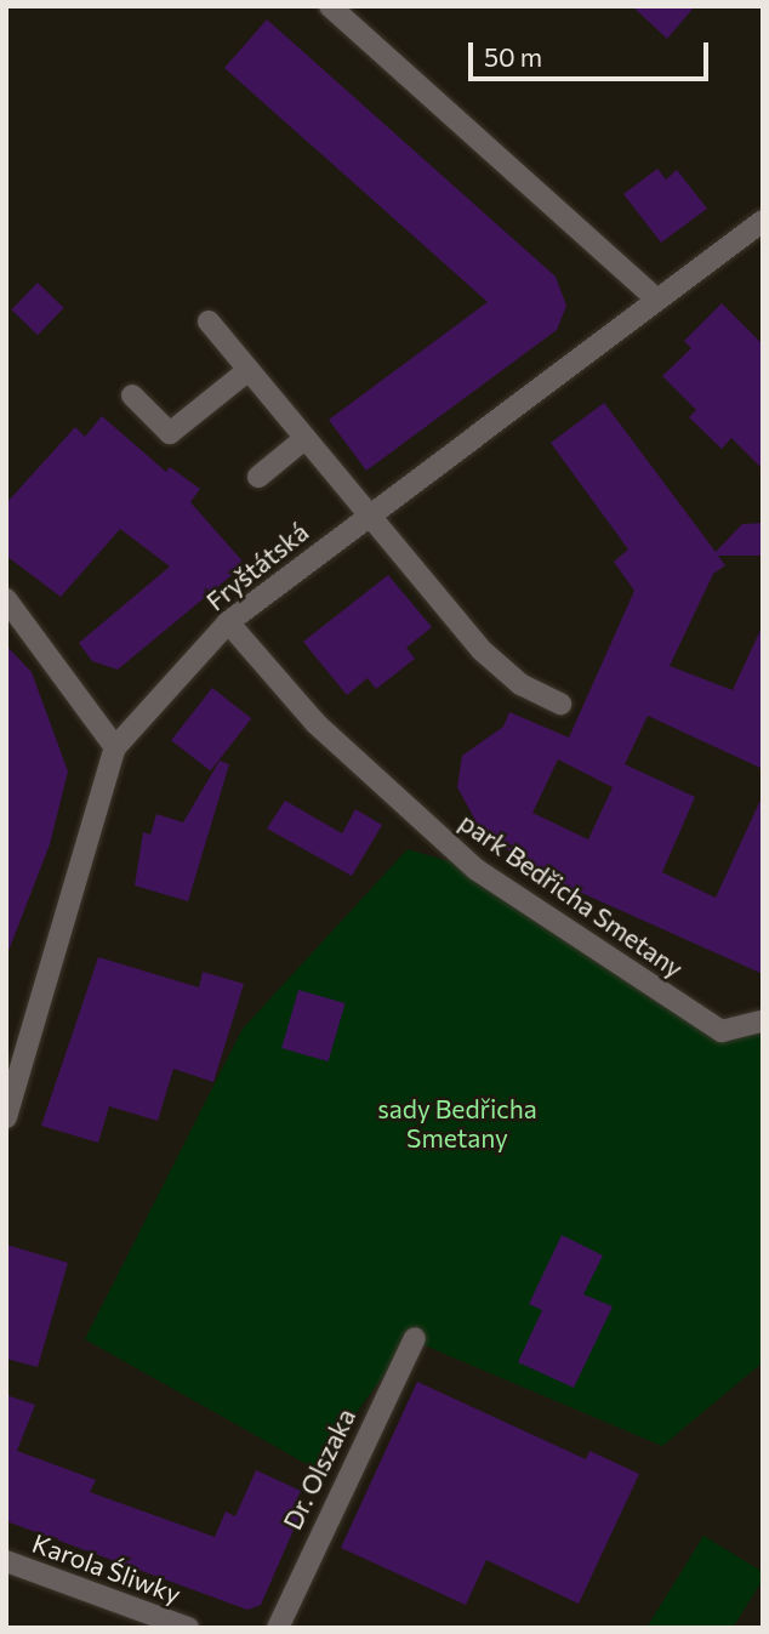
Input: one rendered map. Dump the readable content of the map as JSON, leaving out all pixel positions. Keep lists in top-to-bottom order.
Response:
{
  "streets": {
    "street": [
      "Fryštátská",
      "park Bedřicha Smetany",
      "Dr. Olszaka",
      "Karola Śliwky"
    ]
  },
  "crossings": [
    ["Fryštátská", "park Bedřicha Smetany"]
  ],
  "parks": ["sady Bedřicha Smetany"],
  "scale_bar": "50 m"
}
